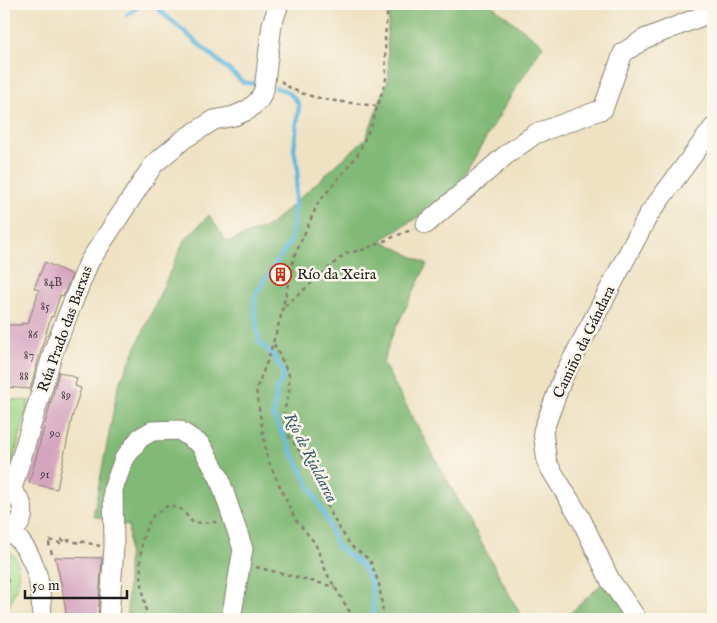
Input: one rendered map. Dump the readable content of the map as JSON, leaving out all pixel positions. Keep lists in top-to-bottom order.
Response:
{
  "streets": {
    "street": ["Rúa Prado das Barxas", "Camiño da Gándara"]
  },
  "water": ["Río de Rialdarca"],
  "places": {
    "building": ["Río da Xeira"]
  },
  "house_numbers": [
    "84B",
    "85",
    "86",
    "87",
    "88",
    "89",
    "90",
    "91"
  ],
  "scale_bar": "50 m"
}
